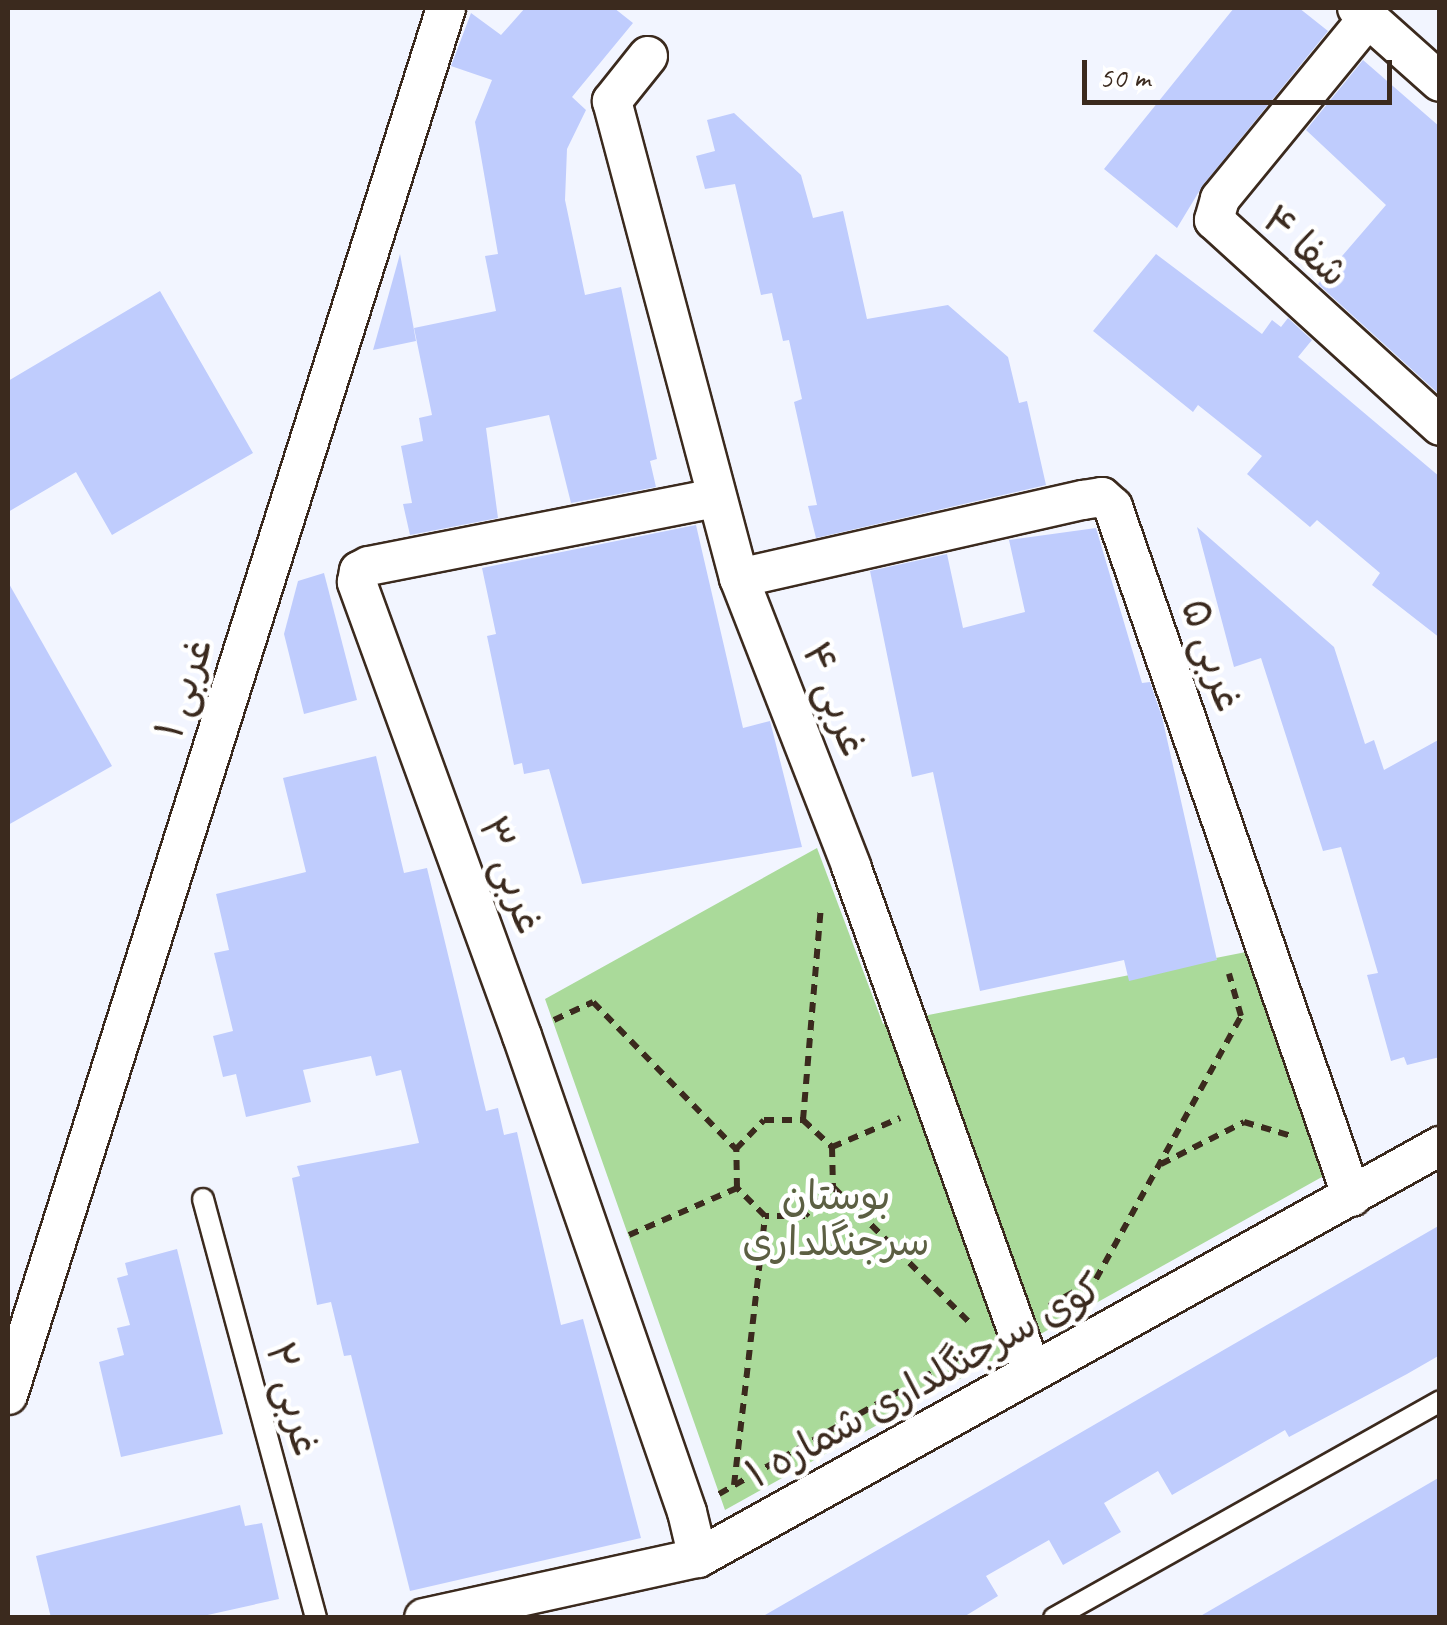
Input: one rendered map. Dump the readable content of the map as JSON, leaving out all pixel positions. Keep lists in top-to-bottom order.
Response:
{
  "streets": {
    "street": [
      "شفا ۴",
      "غربی ۵",
      "غربی ۱",
      "غربی ۴",
      "غربی ۳",
      "کوی سرجنگلداری شماره ۱"
    ],
    "lane": ["غربی ۲"]
  },
  "crossings": [
    ["غربی ۵", "غربی ۴"],
    ["غربی ۵", "کوی سرجنگلداری شماره ۱"],
    ["غربی ۴", "غربی ۳"],
    ["غربی ۴", "کوی سرجنگلداری شماره ۱"],
    ["غربی ۳", "کوی سرجنگلداری شماره ۱"]
  ],
  "parks": ["بوستان سرجنگلداری"],
  "scale_bar": "50 m"
}
